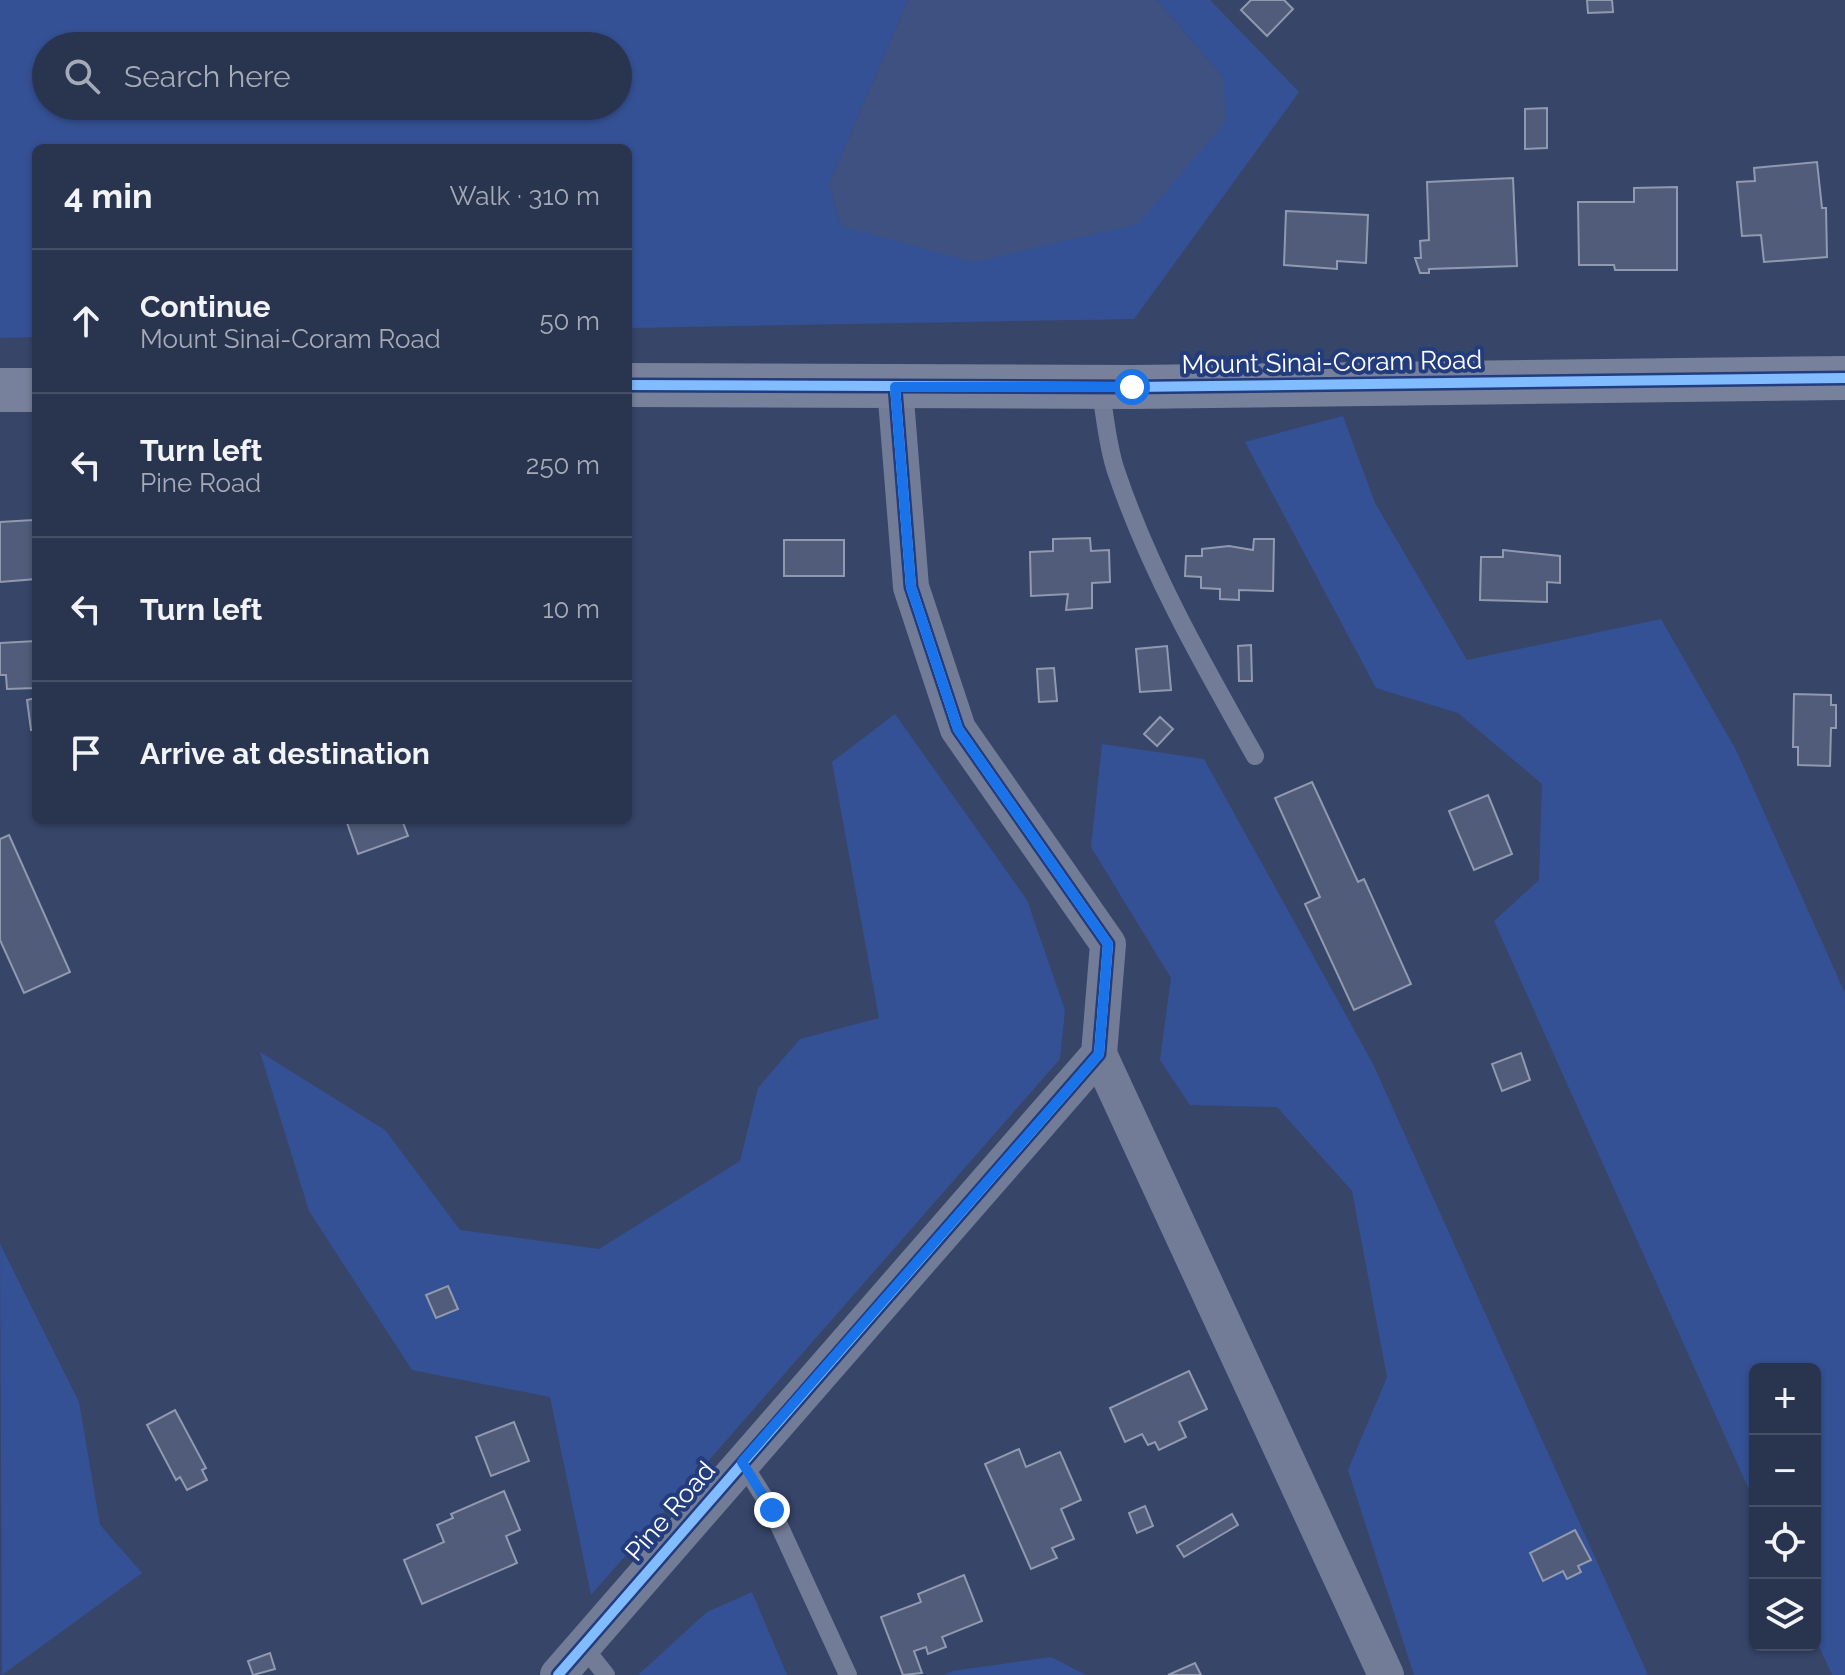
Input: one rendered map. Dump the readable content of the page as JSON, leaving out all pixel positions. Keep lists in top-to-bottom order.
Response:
{
  "streets": {
    "main road": ["Mount Sinai-Coram Road"],
    "street": ["Pine Road"]
  },
  "page": {
    "search": "Search here",
    "heading": ["4 min", "Walk · 310 m"],
    "list": [
      ["Continue", "Mount Sinai-Coram Road", "50 m"],
      ["Turn left", "Pine Road", "250 m"],
      ["Turn left", "10 m"],
      "Arrive at destination"
    ],
    "map_buttons": ["+", "−"]
  }
}
